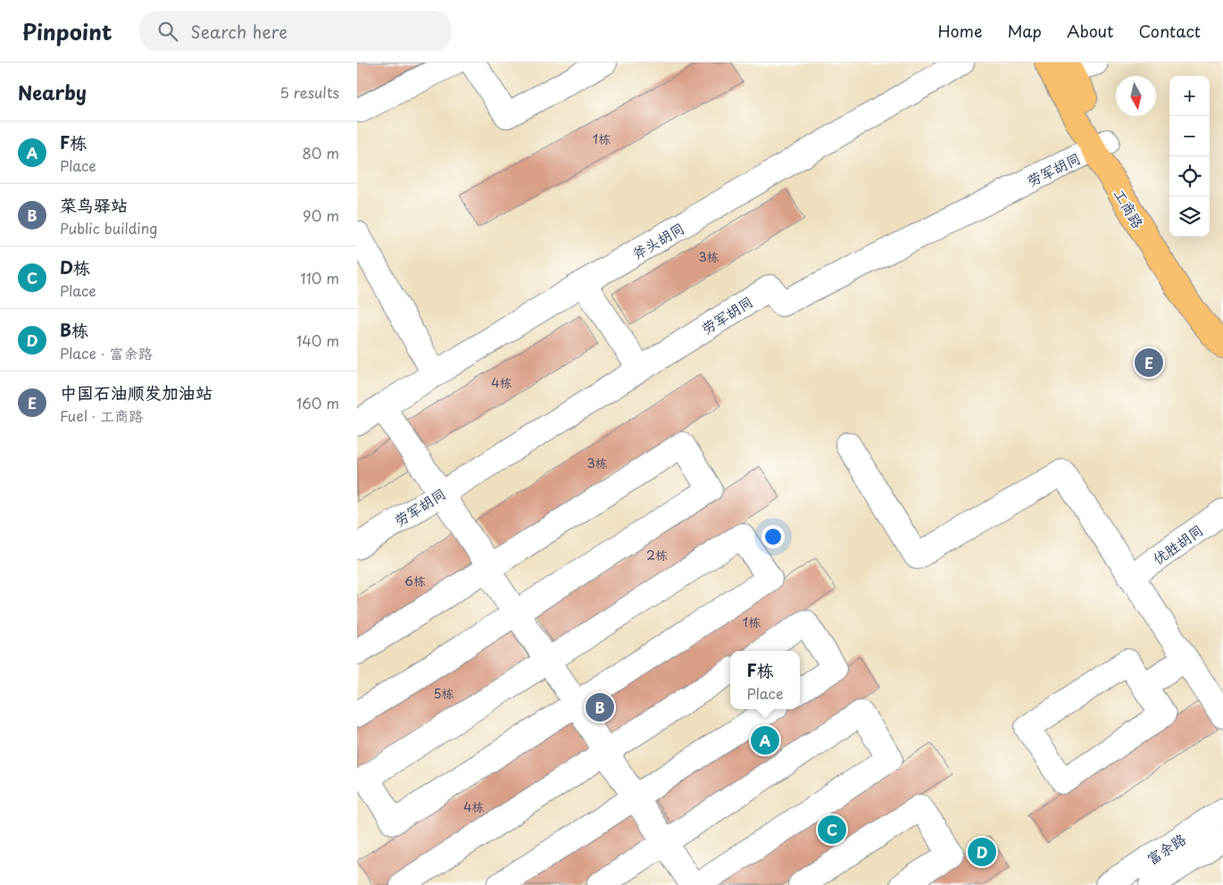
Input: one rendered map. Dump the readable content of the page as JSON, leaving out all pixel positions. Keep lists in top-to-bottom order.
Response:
{
  "streets": {
    "main road": ["工商路"],
    "street": [
      "劳军胡同",
      "斧头胡同",
      "优胜胡同",
      "富余路"
    ]
  },
  "crossings": [
    ["劳军胡同", "工商路"]
  ],
  "house_numbers": [
    "1栋",
    "3栋",
    "4栋",
    "3栋",
    "2栋",
    "6栋",
    "1栋",
    "5栋",
    "4栋"
  ],
  "north": "bottom",
  "page": {
    "header": "Pinpoint",
    "search": "Search here",
    "nav": [
      "Home",
      "Map",
      "About",
      "Contact"
    ],
    "heading": ["Nearby", "5 results"],
    "map_buttons": ["+", "−"],
    "list": [
      {
        "mark": "A",
        "name": "F栋",
        "note": "Place",
        "value": "80 m"
      },
      {
        "mark": "B",
        "name": "菜鸟驿站",
        "note": "Public building",
        "value": "90 m"
      },
      {
        "mark": "C",
        "name": "D栋",
        "note": "Place",
        "value": "110 m"
      },
      {
        "mark": "D",
        "name": "B栋",
        "note": "Place · 富余路",
        "value": "140 m"
      },
      {
        "mark": "E",
        "name": "中国石油顺发加油站",
        "note": "Fuel · 工商路",
        "value": "160 m"
      }
    ],
    "pins": [
      "E",
      "B",
      "A",
      "C",
      "D"
    ],
    "popup": ["F栋", "Place"]
  }
}
